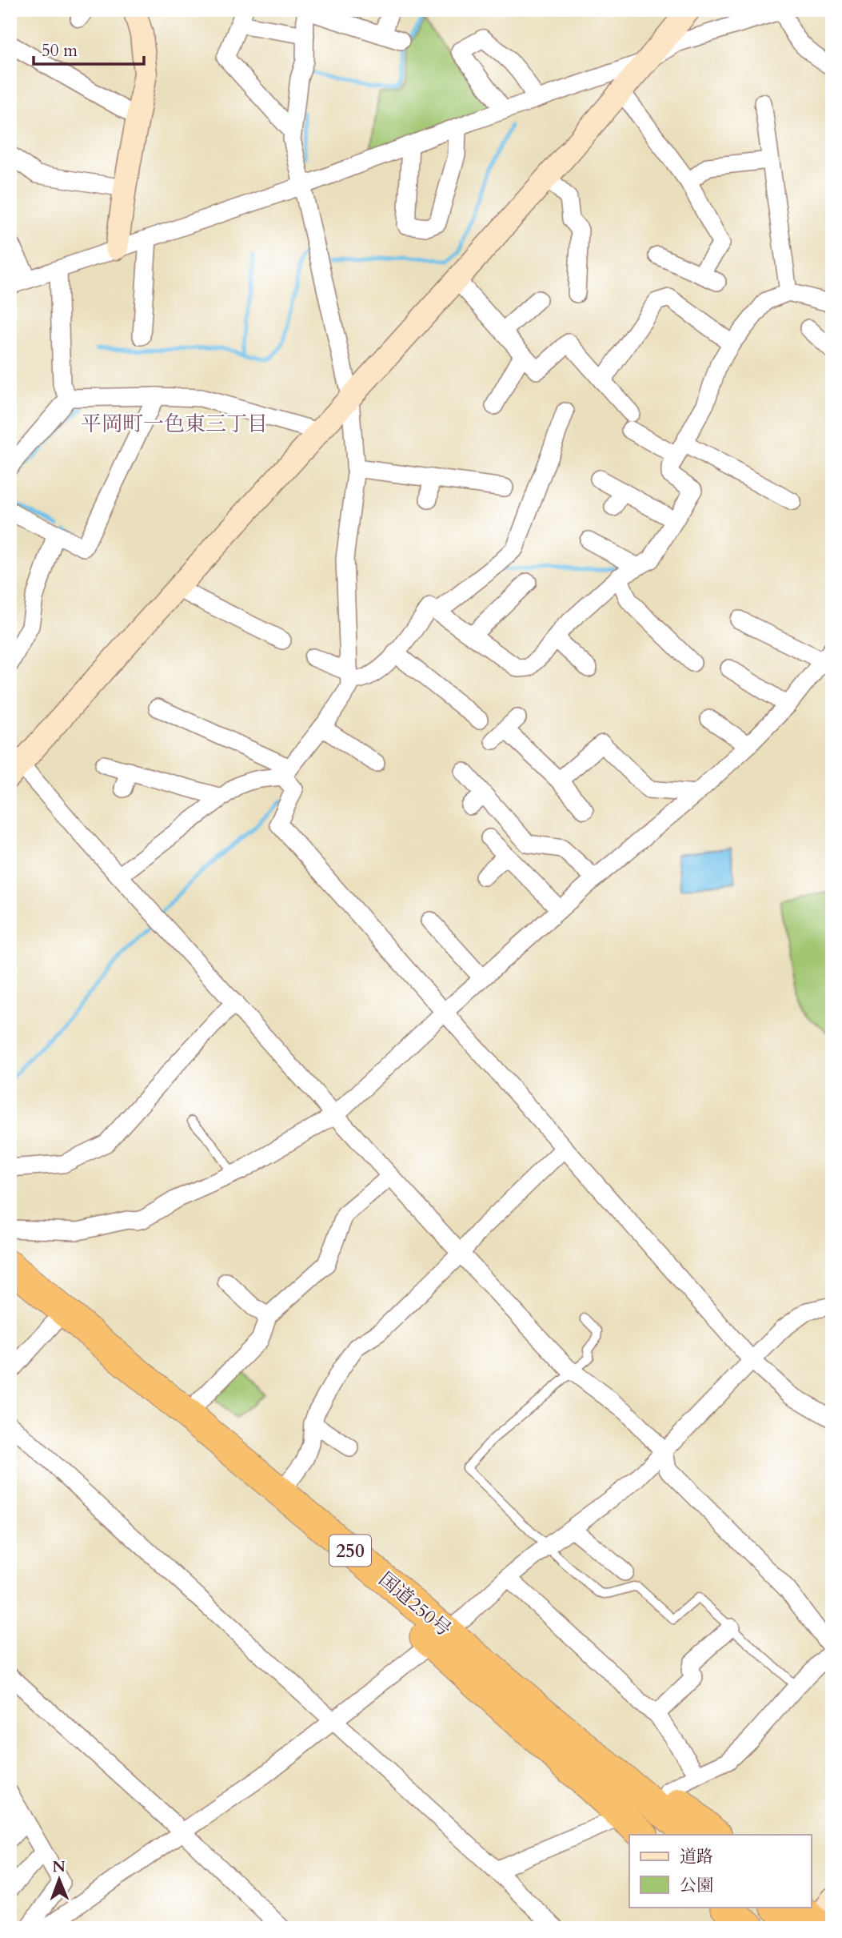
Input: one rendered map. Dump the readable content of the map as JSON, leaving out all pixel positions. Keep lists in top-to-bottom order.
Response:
{
  "streets": {
    "highway": ["250", "国道250号"]
  },
  "crossings": [
    ["250", "国道250号"]
  ],
  "districts": ["平岡町一色東三丁目"],
  "legend": ["道路", "公園"],
  "scale_bar": "50 m",
  "north": "top"
}
